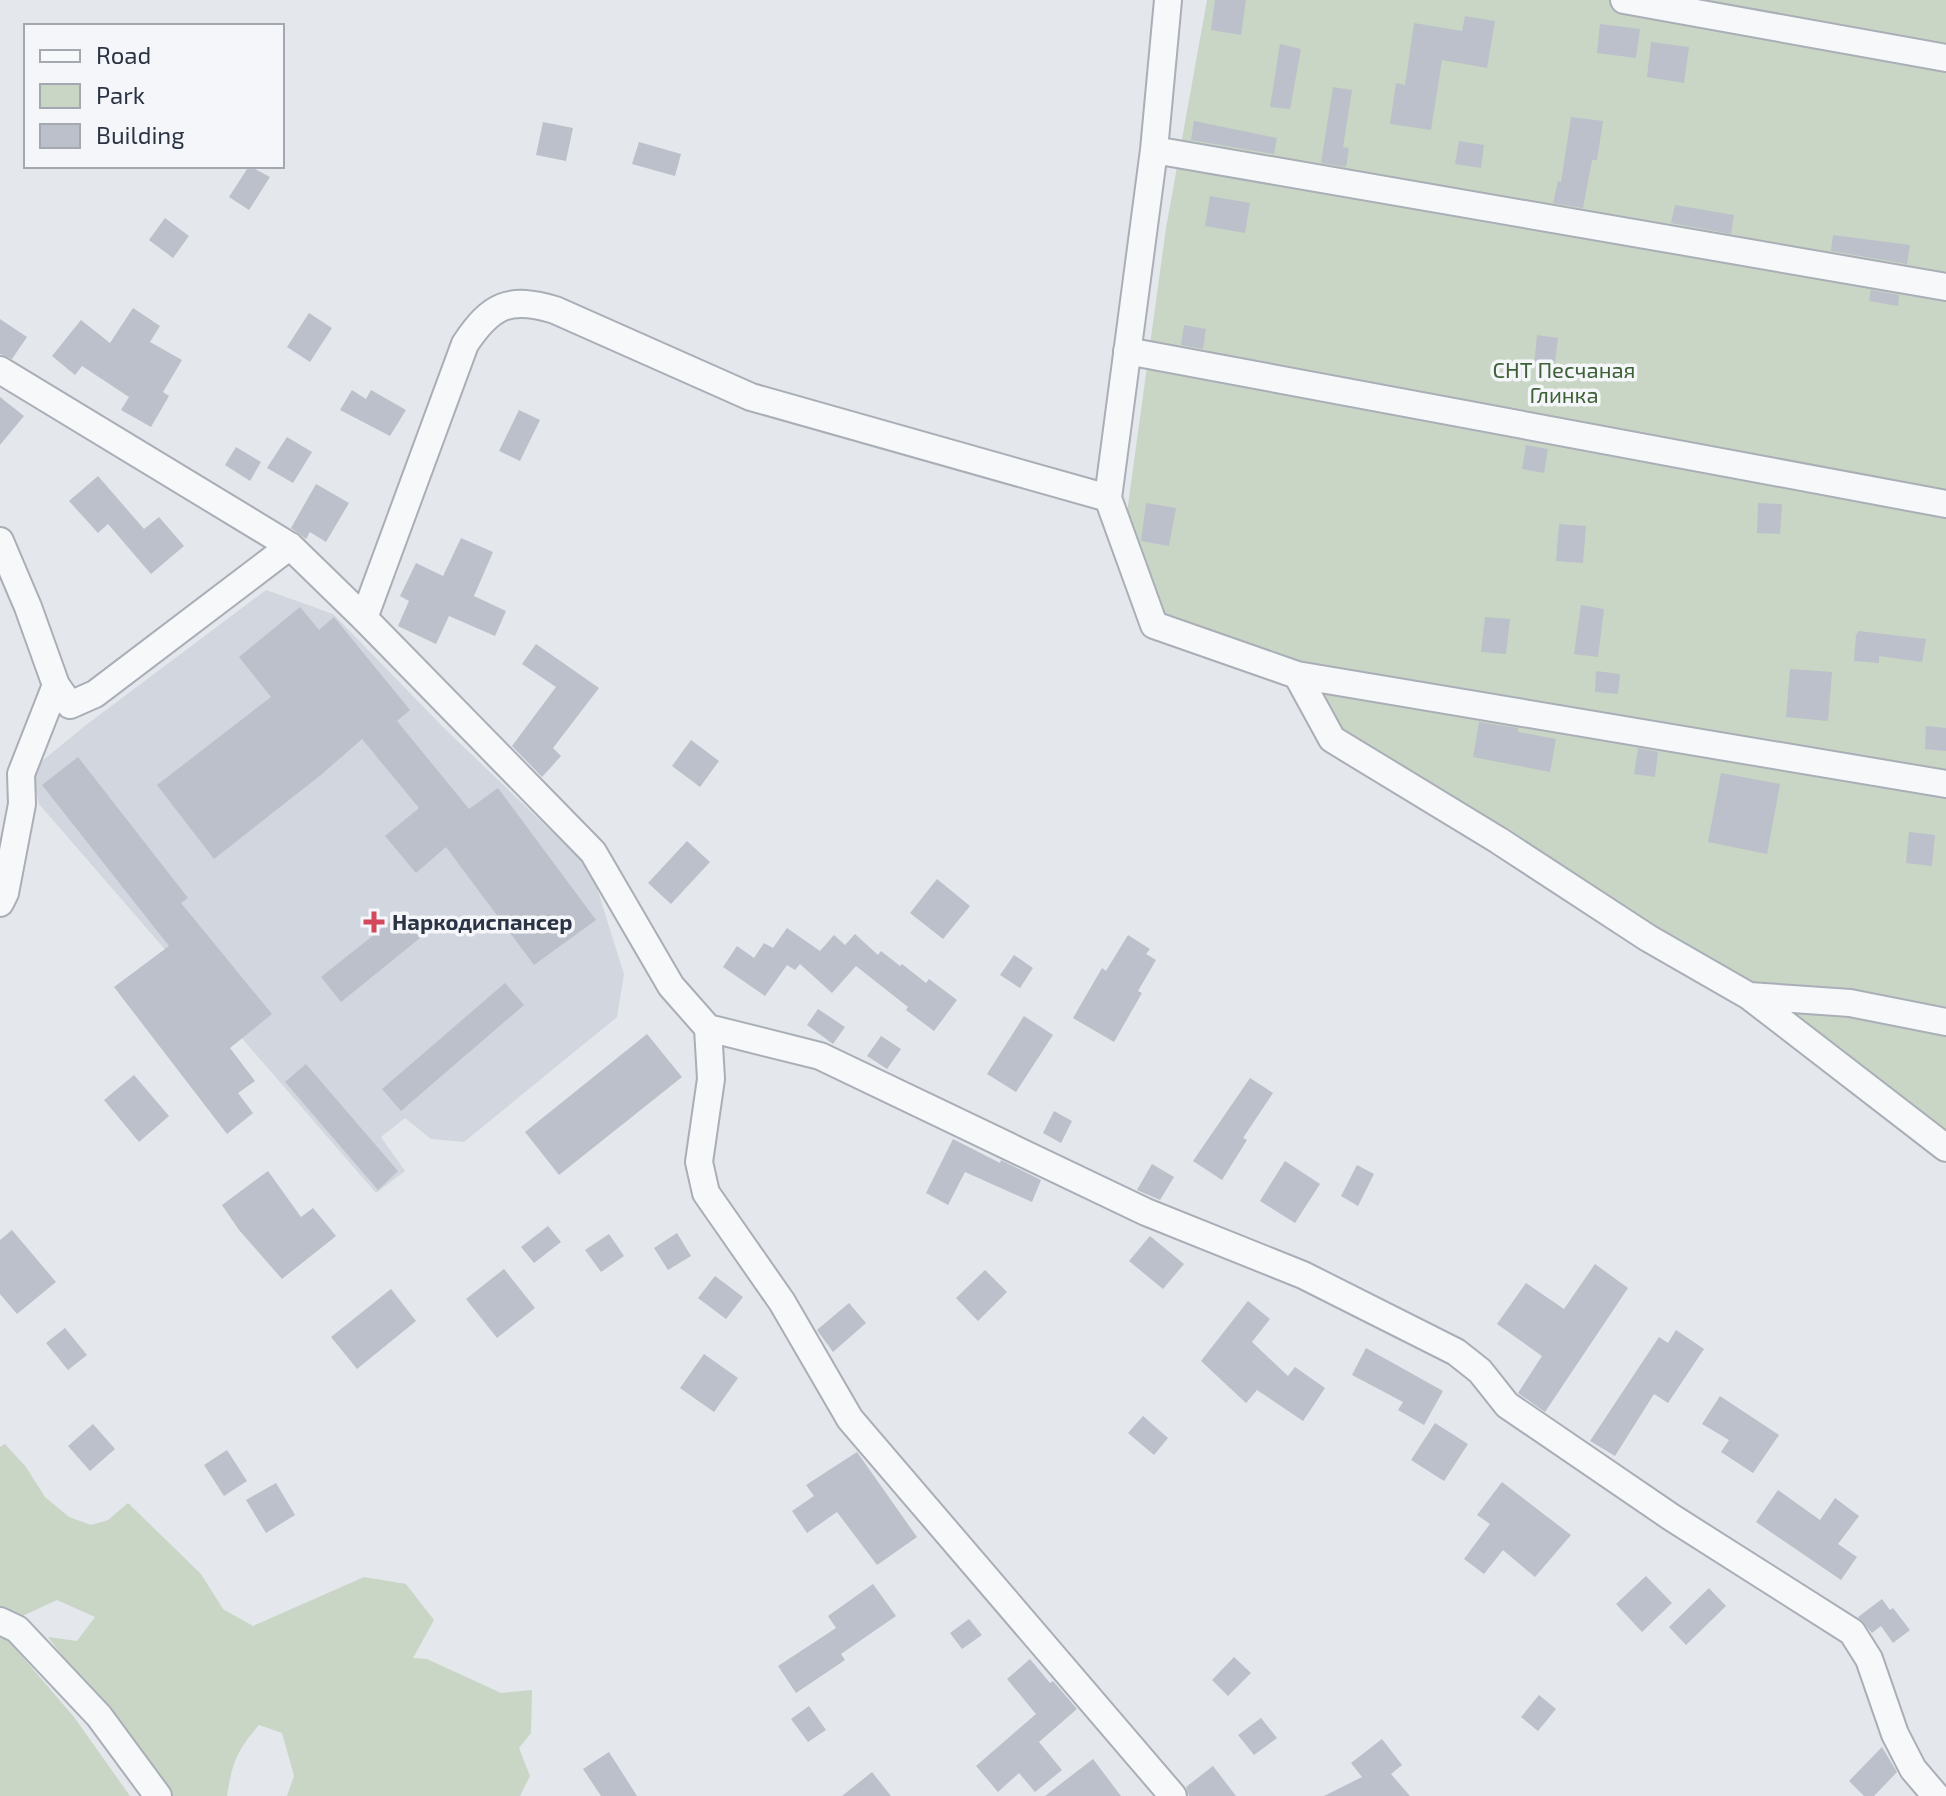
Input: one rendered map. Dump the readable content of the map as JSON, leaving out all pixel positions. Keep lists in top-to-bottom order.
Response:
{
  "parks": ["СНТ Песчаная Глинка"],
  "places": {
    "health": ["Наркодиспансер"]
  },
  "legend": ["Road", "Park", "Building"]
}
